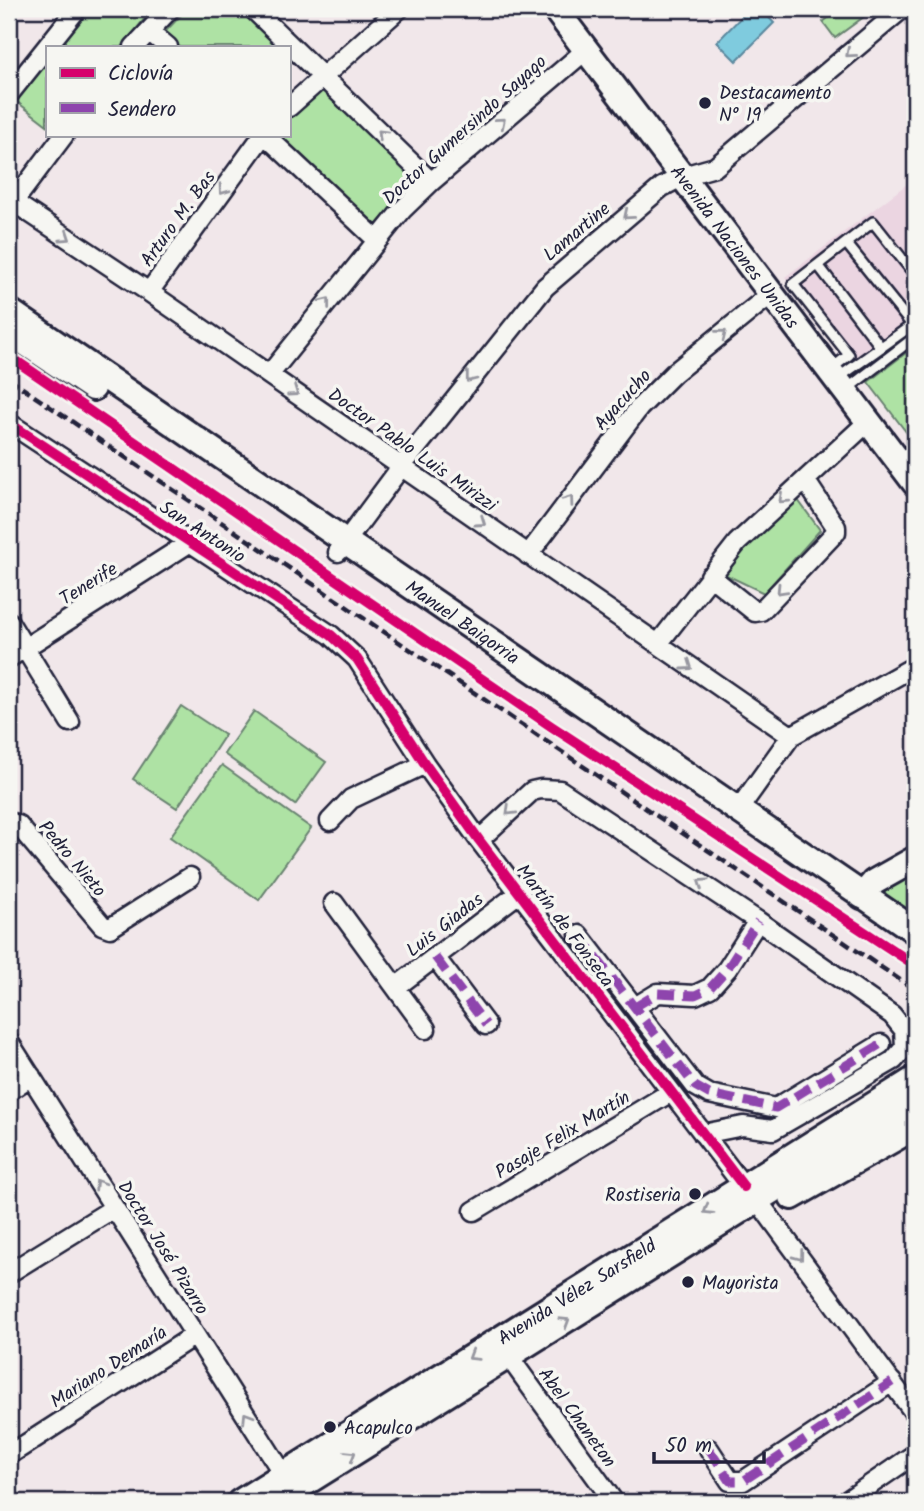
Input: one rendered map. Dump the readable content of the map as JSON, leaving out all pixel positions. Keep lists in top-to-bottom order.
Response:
{
  "streets": {
    "main road": ["Avenida Naciones Unidas", "Manuel Baigorria", "Avenida Vélez Sarsfield"],
    "street": [
      "Doctor Gumersindo Sayago",
      "Arturo M. Bas",
      "Lamartine",
      "Ayacucho",
      "Doctor Pablo Luis Mirizzi",
      "San Antonio",
      "Tenerife",
      "Pedro Nieto",
      "Luis Giadas",
      "Martín de Fonseca",
      "Pasaje Felix Martín",
      "Doctor José Pizarro",
      "Mariano Demaría",
      "Abel Chaneton"
    ]
  },
  "crossings": [
    ["Doctor Gumersindo Sayago", "Avenida Naciones Unidas"],
    ["Doctor Gumersindo Sayago", "Doctor Pablo Luis Mirizzi"],
    ["Arturo M. Bas", "Doctor Pablo Luis Mirizzi"],
    ["Lamartine", "Avenida Naciones Unidas"],
    ["Lamartine", "Doctor Pablo Luis Mirizzi"],
    ["Lamartine", "Manuel Baigorria"],
    ["Avenida Naciones Unidas", "Ayacucho"],
    ["Ayacucho", "Doctor Pablo Luis Mirizzi"],
    ["San Antonio", "Tenerife"],
    ["San Antonio", "Martín de Fonseca"],
    ["Luis Giadas", "Martín de Fonseca"],
    ["Martín de Fonseca", "Pasaje Felix Martín"],
    ["Martín de Fonseca", "Avenida Vélez Sarsfield"],
    ["Doctor José Pizarro", "Avenida Vélez Sarsfield"],
    ["Doctor José Pizarro", "Mariano Demaría"],
    ["Avenida Vélez Sarsfield", "Abel Chaneton"]
  ],
  "one_way": [
    "Doctor Gumersindo Sayago",
    "Arturo M. Bas",
    "Lamartine",
    "Ayacucho",
    "Doctor Pablo Luis Mirizzi",
    "Doctor José Pizarro"
  ],
  "places": [
    "Destacamento N° 19",
    "Rostiseria",
    "Mayorista",
    "Acapulco"
  ],
  "legend": ["Ciclovía", "Sendero"],
  "scale_bar": "50 m"
}
